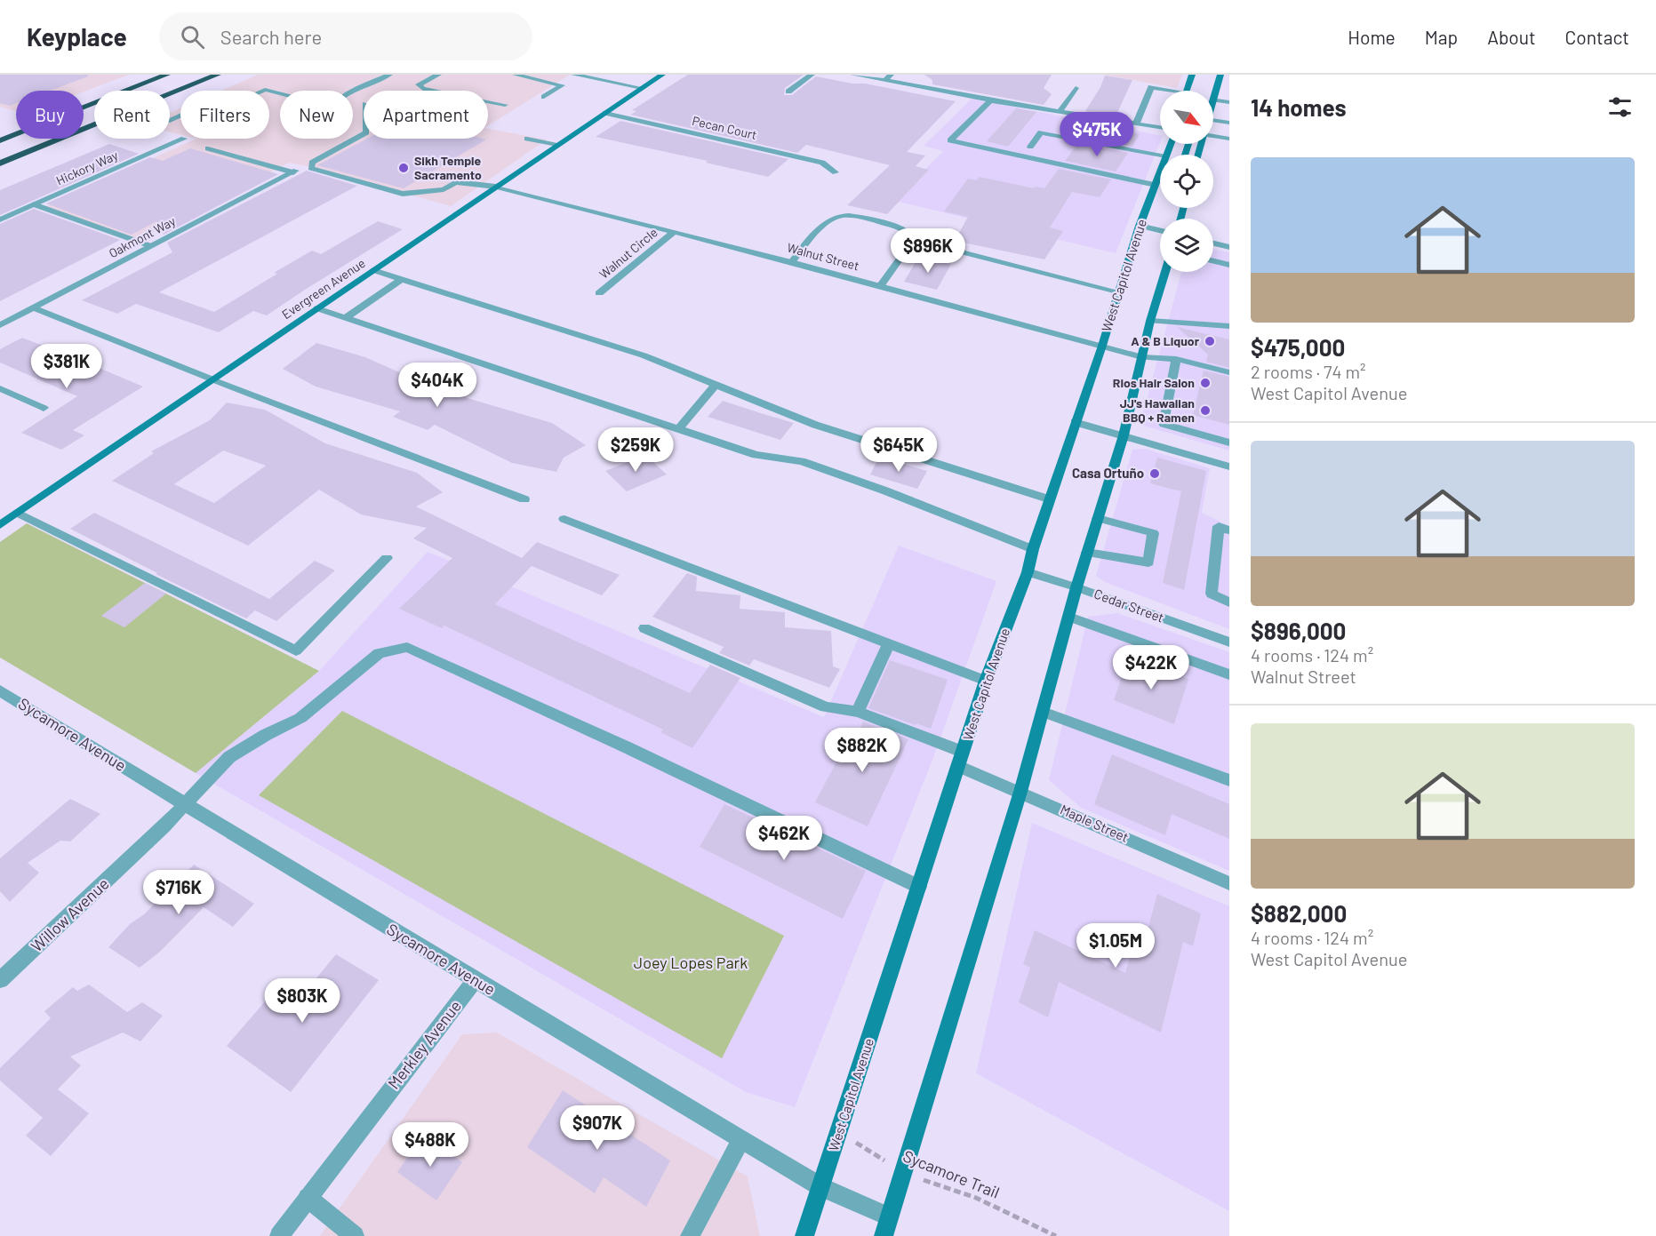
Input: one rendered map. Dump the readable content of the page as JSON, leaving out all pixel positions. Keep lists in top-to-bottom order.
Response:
{
  "streets": {
    "main road": ["West Capitol Avenue", "Evergreen Avenue"],
    "street": [
      "Pecan Court",
      "Hickory Way",
      "Oakmont Way",
      "Walnut Circle",
      "Walnut Street",
      "Cedar Street",
      "Sycamore Avenue",
      "Maple Street",
      "Willow Avenue",
      "Merkley Avenue"
    ],
    "path": ["Sycamore Trail"]
  },
  "crossings": [
    ["Pecan Court", "Evergreen Avenue"],
    ["Walnut Circle", "Walnut Street"],
    ["Walnut Street", "West Capitol Avenue"],
    ["Walnut Street", "Evergreen Avenue"],
    ["West Capitol Avenue", "Cedar Street"],
    ["West Capitol Avenue", "Sycamore Avenue"],
    ["West Capitol Avenue", "Maple Street"],
    ["West Capitol Avenue", "Willow Avenue"],
    ["West Capitol Avenue", "Sycamore Trail"],
    ["Sycamore Avenue", "Willow Avenue"],
    ["Sycamore Avenue", "Merkley Avenue"]
  ],
  "parks": ["Joey Lopes Park"],
  "places": [
    "Sikh Temple Sacramento",
    "A & B Liquor",
    "Rios Hair Salon",
    "JJ's Hawaiian BBQ + Ramen",
    "Casa Ortuño"
  ],
  "north": "bottom right",
  "page": {
    "header": "Keyplace",
    "search": "Search here",
    "nav": [
      "Home",
      "Map",
      "About",
      "Contact"
    ],
    "heading": "14 homes",
    "chip": [
      "Buy",
      "Rent",
      "Filters",
      "New",
      "Apartment"
    ],
    "price": [
      "$475K",
      "$896K",
      "$381K",
      "$404K",
      "$259K",
      "$645K",
      "$422K",
      "$882K",
      "$462K",
      "$716K",
      "$1.05M",
      "$803K",
      "$907K",
      "$488K"
    ],
    "list": [
      {
        "name": "$475,000",
        "note": "2 rooms · 74 m² · West Capitol Avenue"
      },
      {
        "name": "$896,000",
        "note": "4 rooms · 124 m² · Walnut Street"
      },
      {
        "name": "$882,000",
        "note": "4 rooms · 124 m² · West Capitol Avenue"
      }
    ]
  }
}
